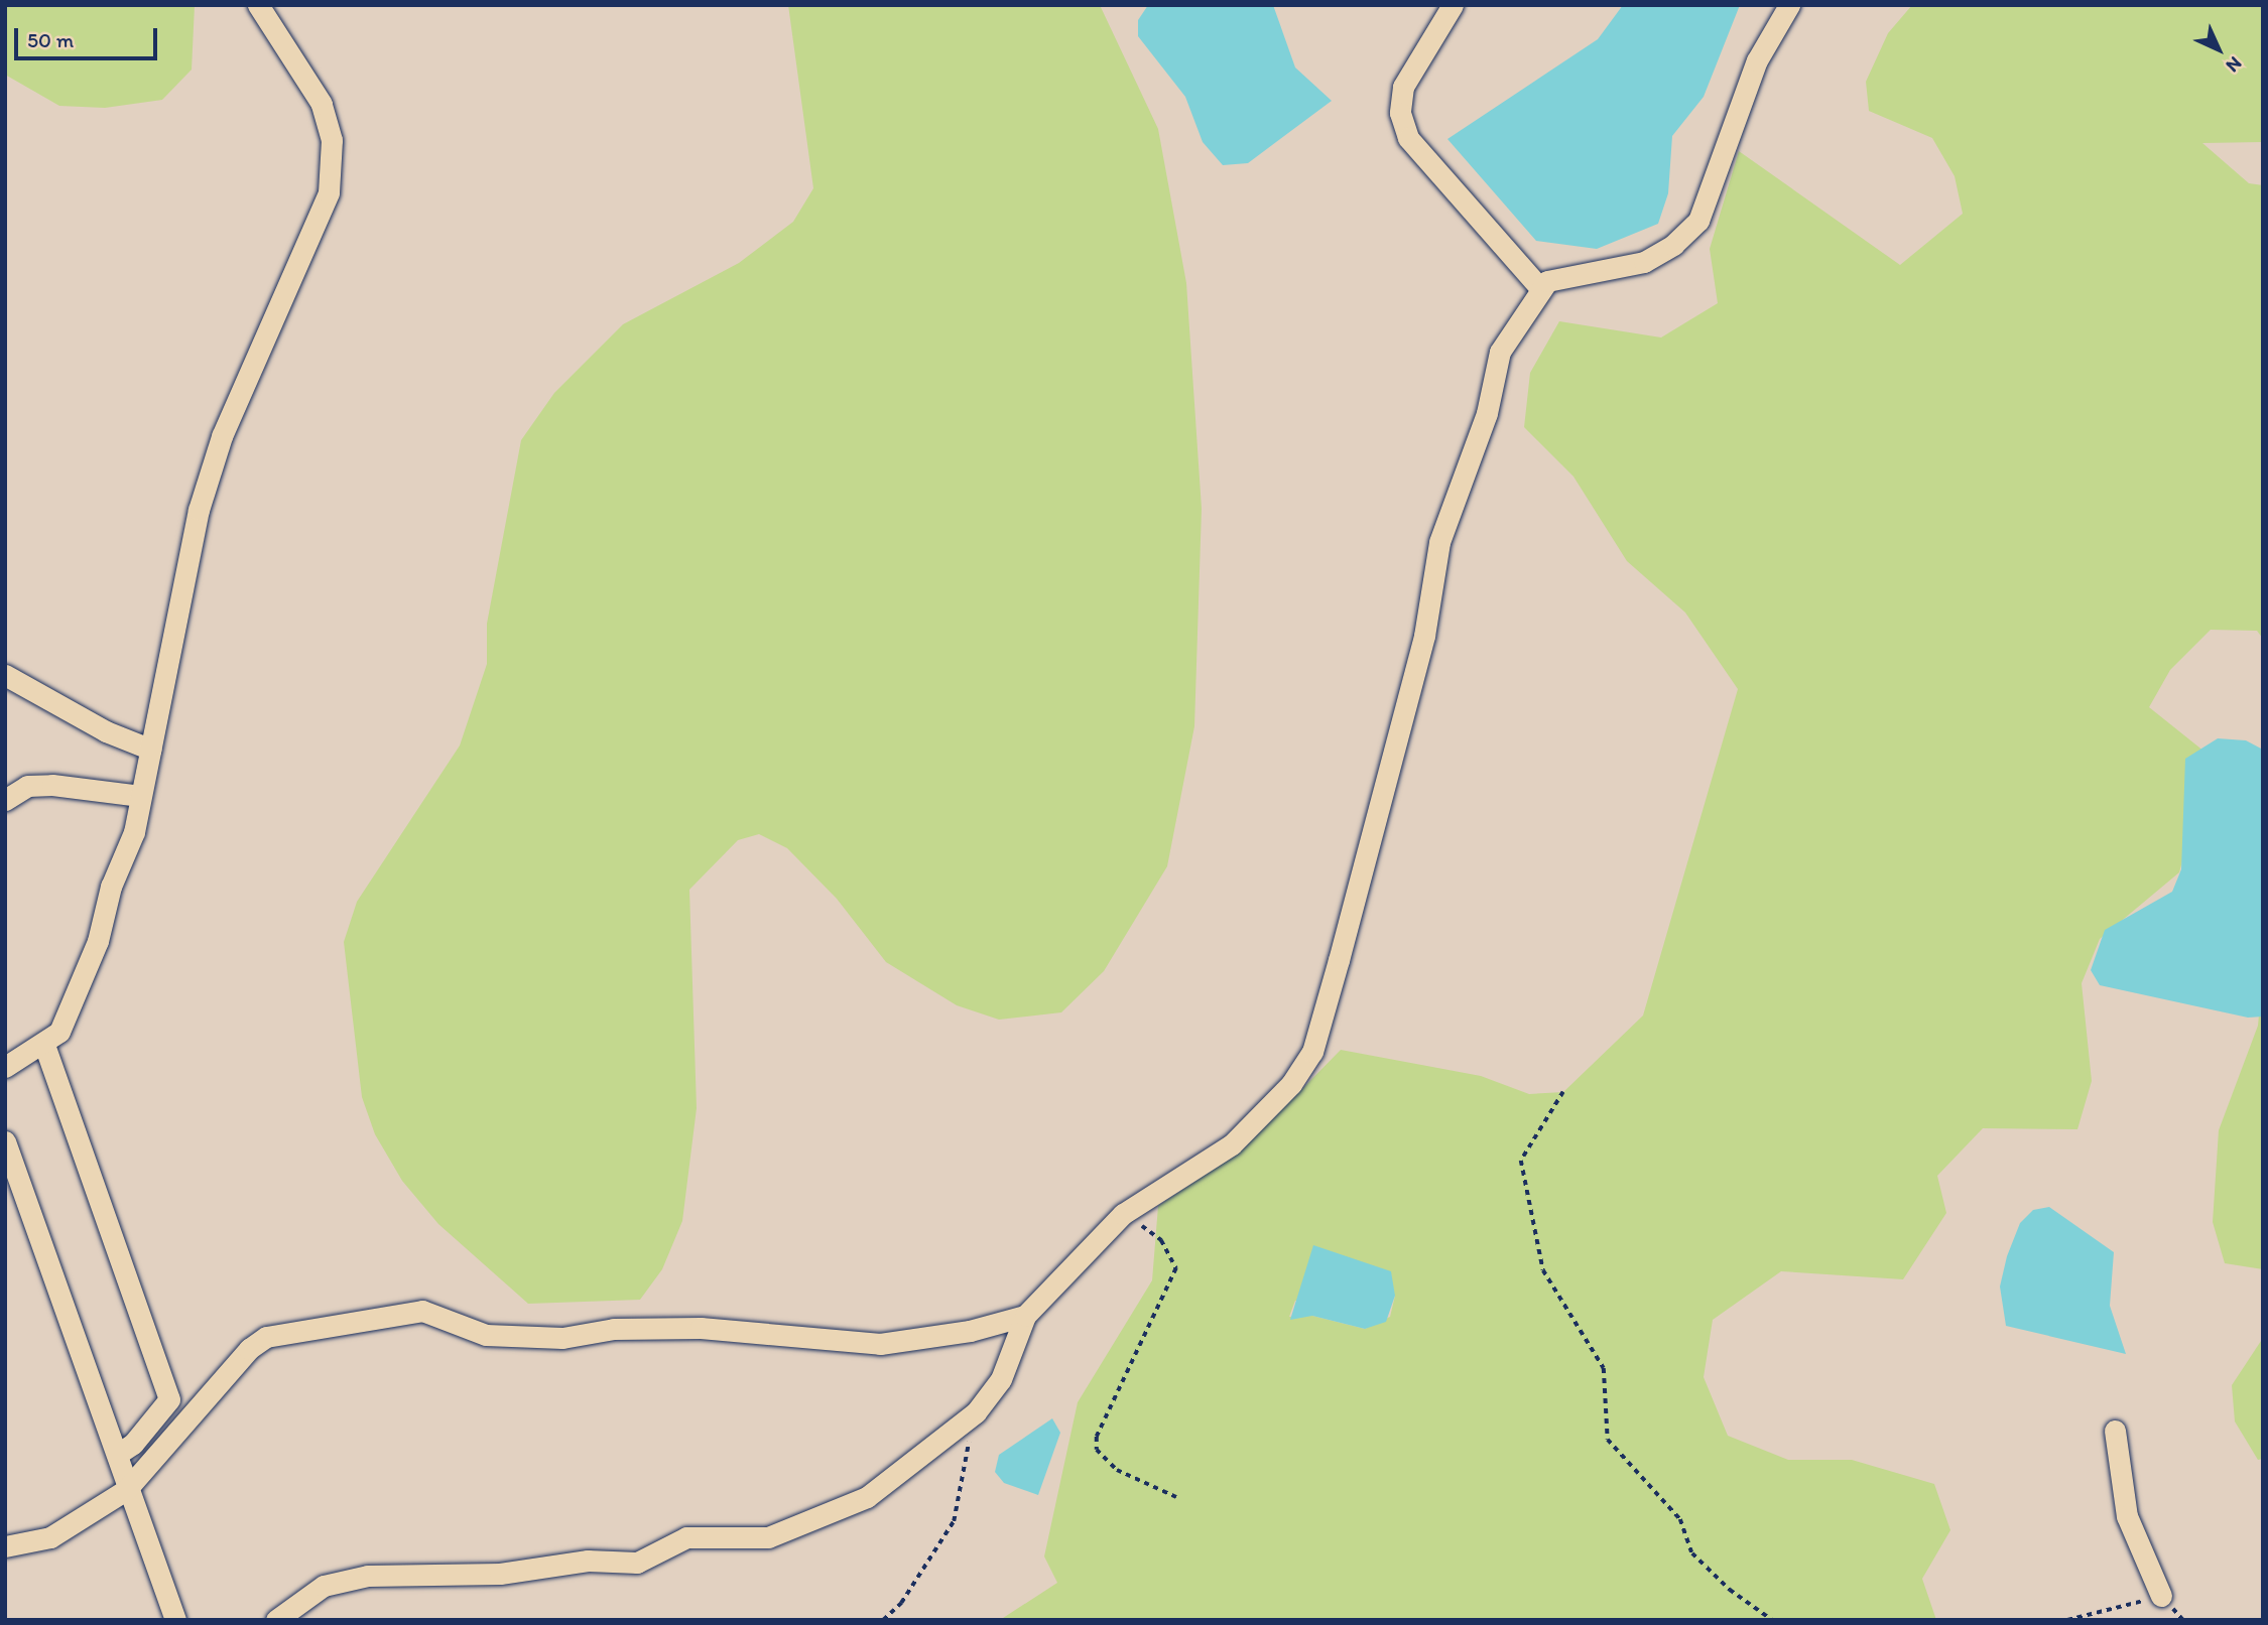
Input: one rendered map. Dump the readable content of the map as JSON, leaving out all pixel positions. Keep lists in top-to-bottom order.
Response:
{
  "scale_bar": "50 m",
  "north": "bottom right"
}
